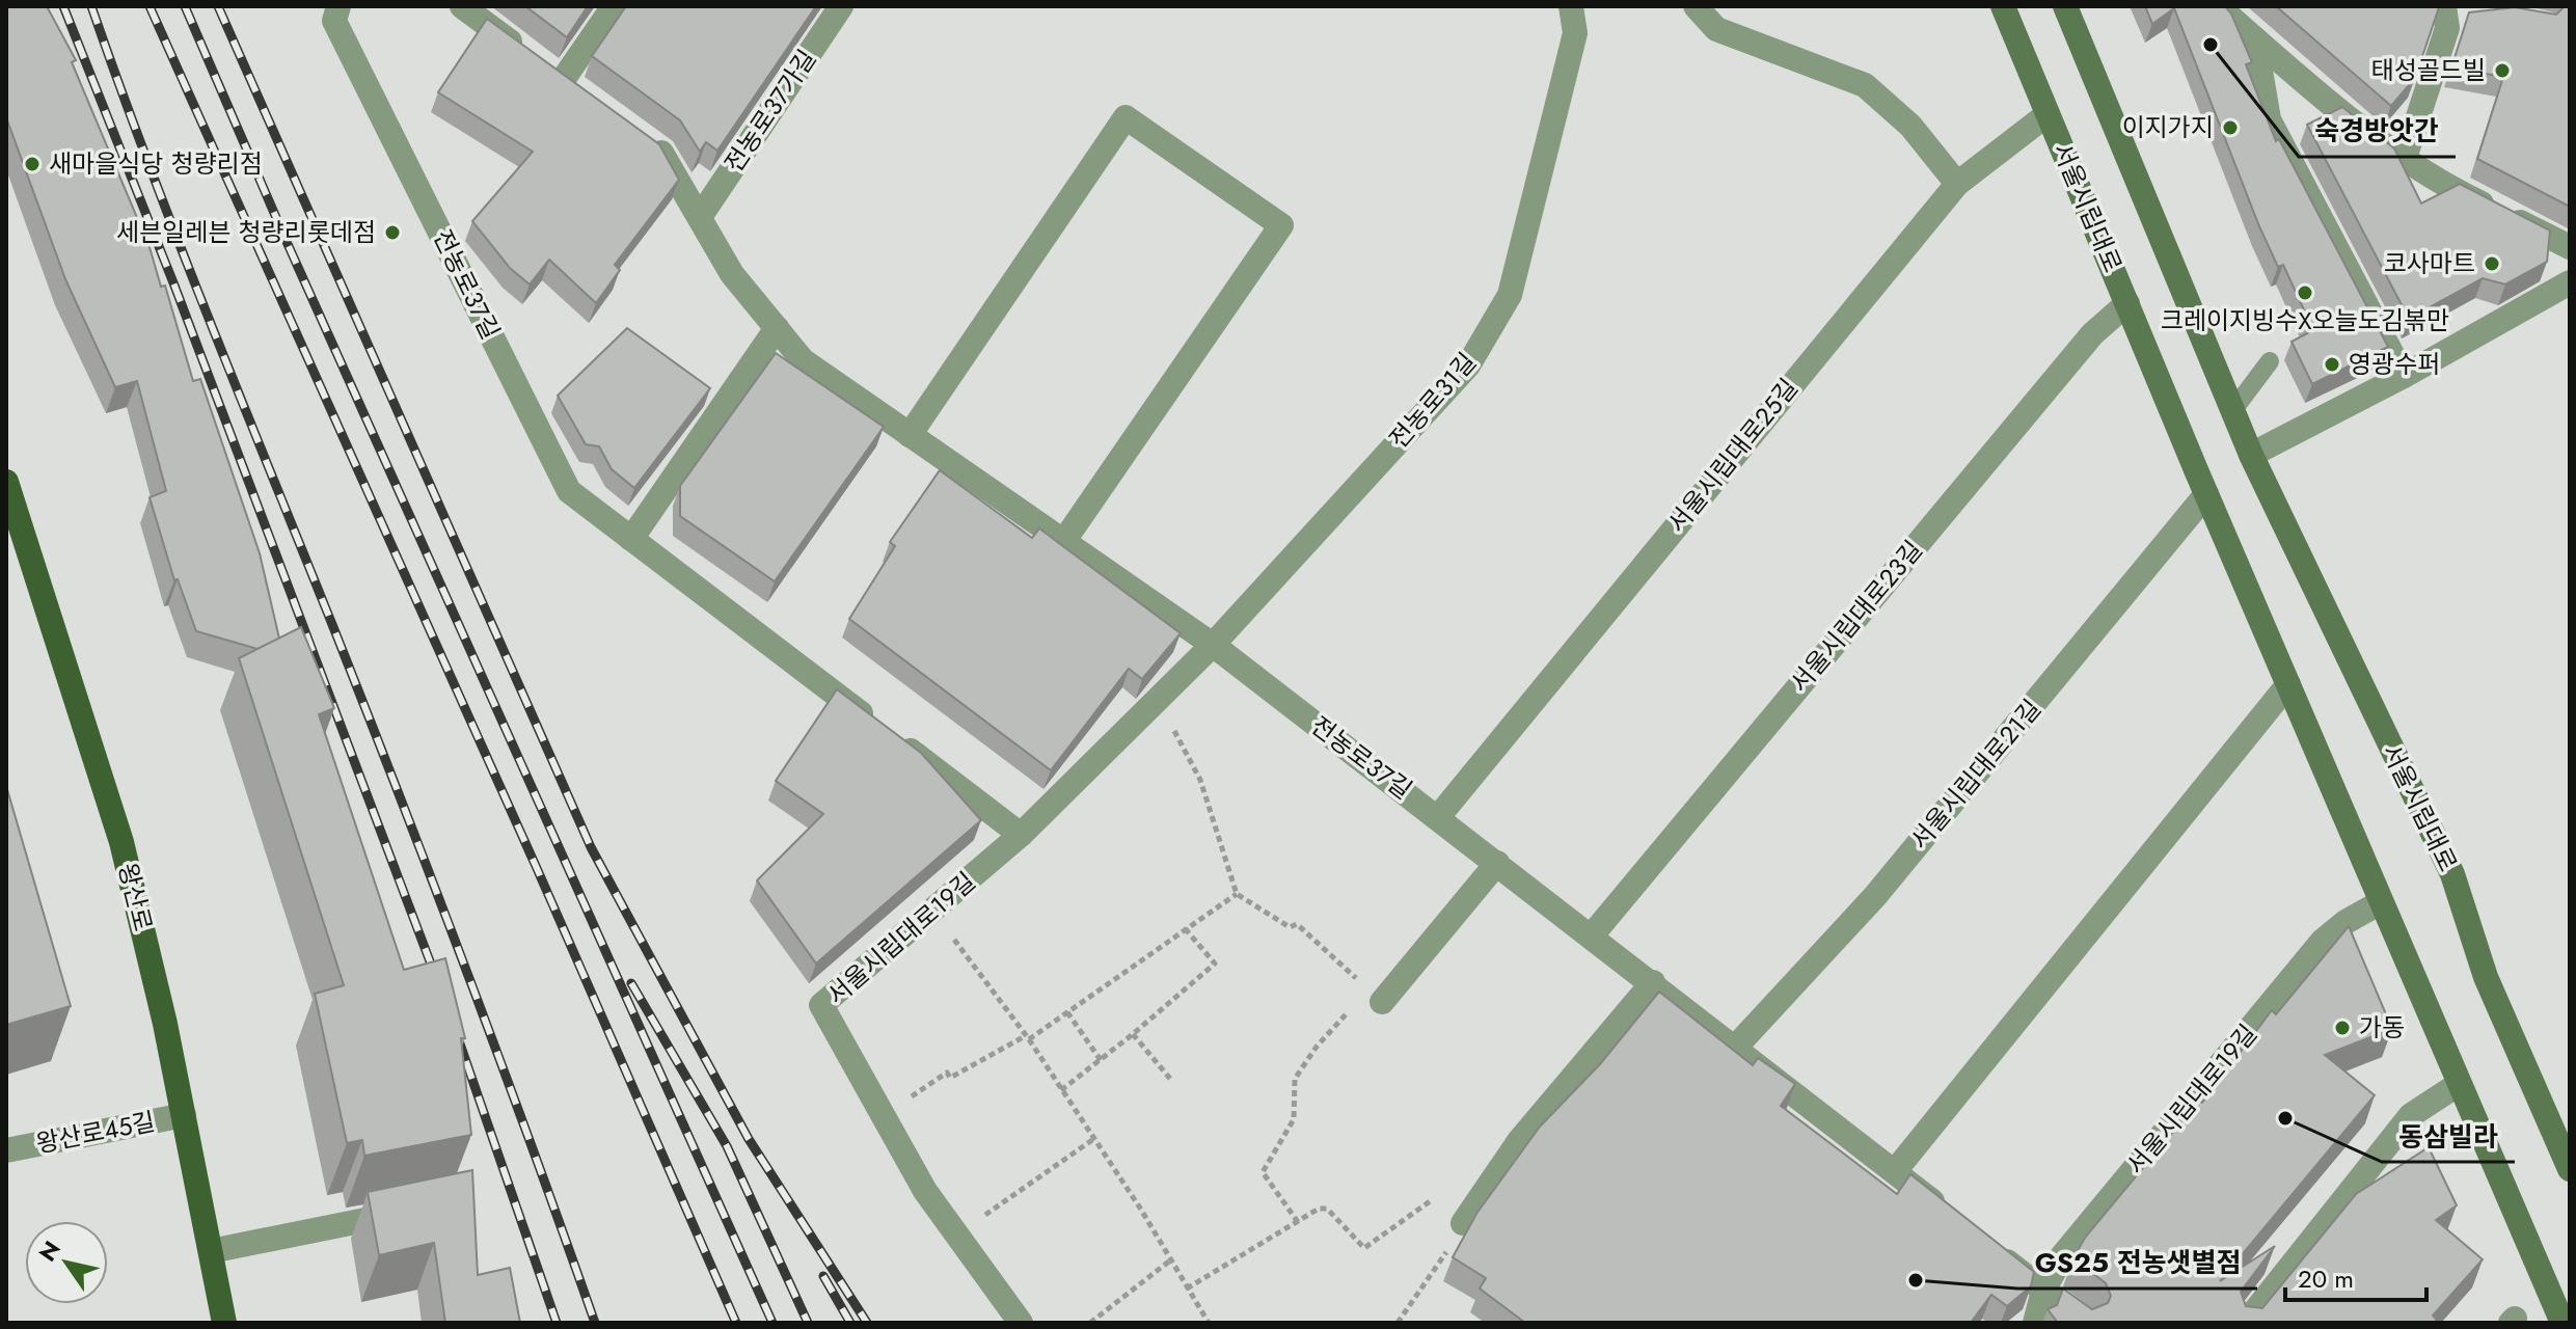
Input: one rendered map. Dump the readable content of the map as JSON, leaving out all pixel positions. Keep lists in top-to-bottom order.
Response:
{
  "streets": {
    "main road": ["서울시립대로", "왕산로"],
    "street": [
      "전농로37가길",
      "전농로37길",
      "전농로31길",
      "서울시립대로25길",
      "서울시립대로23길",
      "서울시립대로21길",
      "서울시립대로19길",
      "왕산로45길"
    ]
  },
  "crossings": [
    ["전농로37가길", "전농로37길"],
    ["서울시립대로", "서울시립대로25길"],
    ["서울시립대로", "서울시립대로23길"],
    ["서울시립대로", "서울시립대로21길"],
    ["서울시립대로", "서울시립대로19길"],
    ["전농로37길", "전농로31길"],
    ["전농로37길", "서울시립대로25길"],
    ["전농로37길", "서울시립대로23길"],
    ["전농로37길", "서울시립대로21길"],
    ["전농로37길", "서울시립대로19길"],
    ["전농로31길", "서울시립대로19길"],
    ["왕산로", "왕산로45길"]
  ],
  "places": [
    "숙경방앗간",
    "태성골드빌",
    "이지가지",
    "새마을식당 청량리점",
    "세븐일레븐 청량리롯데점",
    "코사마트",
    "크레이지빙수X오늘도김볶만",
    "영광수퍼",
    "가동",
    "동삼빌라",
    "GS25 전농샛별점"
  ],
  "scale_bar": "20 m",
  "north": "top left"
}
